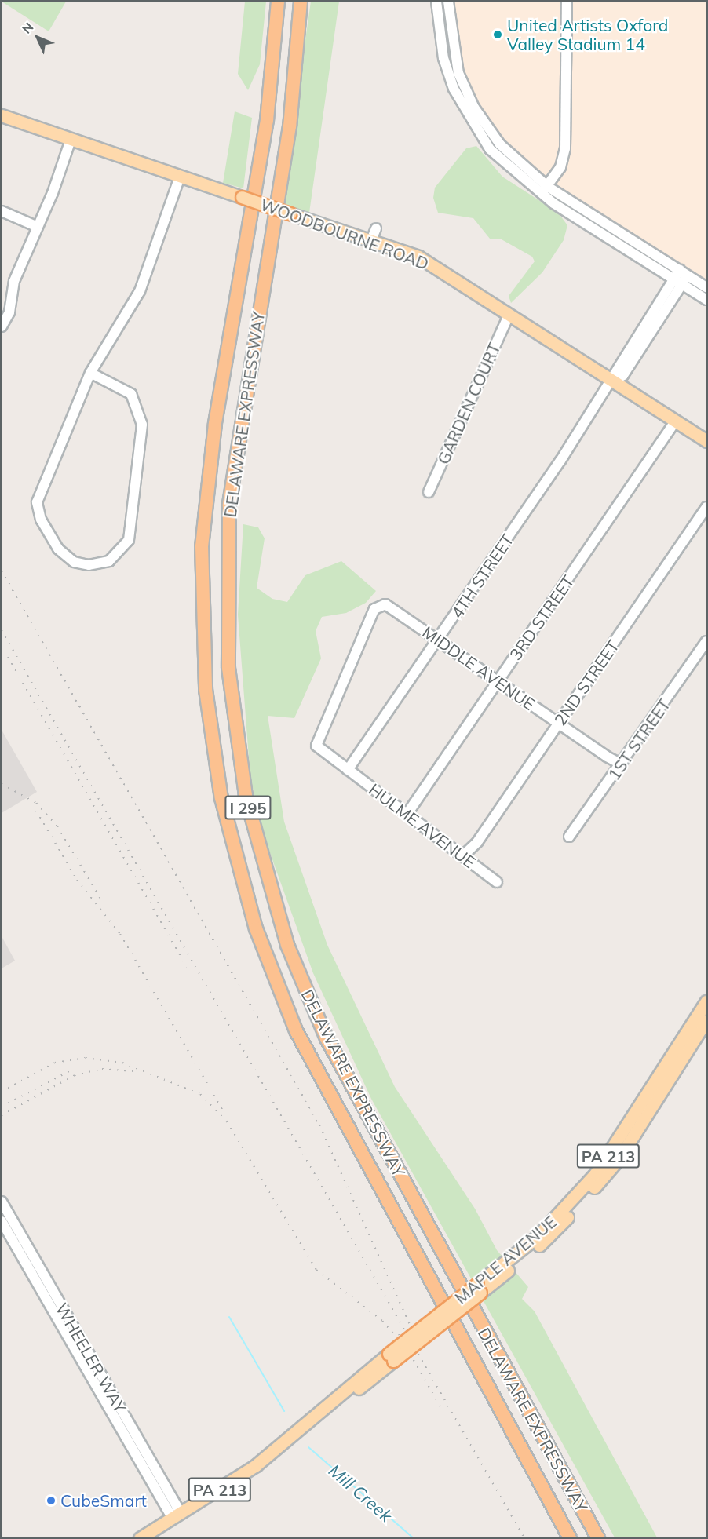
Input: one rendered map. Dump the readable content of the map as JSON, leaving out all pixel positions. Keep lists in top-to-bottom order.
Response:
{
  "streets": {
    "highway": ["DELAWARE EXPRESSWAY", "I 295"],
    "main road": ["WOODBOURNE ROAD", "PA 213", "MAPLE AVENUE"],
    "street": [
      "GARDEN COURT",
      "4TH STREET",
      "3RD STREET",
      "MIDDLE AVENUE",
      "2ND STREET",
      "1ST STREET",
      "HULME AVENUE",
      "WHEELER WAY"
    ]
  },
  "crossings": [
    ["WOODBOURNE ROAD", "GARDEN COURT"],
    ["WOODBOURNE ROAD", "4TH STREET"],
    ["WOODBOURNE ROAD", "3RD STREET"],
    ["4TH STREET", "MIDDLE AVENUE"],
    ["4TH STREET", "HULME AVENUE"],
    ["3RD STREET", "MIDDLE AVENUE"],
    ["3RD STREET", "HULME AVENUE"],
    ["MIDDLE AVENUE", "2ND STREET"],
    ["MIDDLE AVENUE", "1ST STREET"],
    ["MIDDLE AVENUE", "HULME AVENUE"],
    ["2ND STREET", "HULME AVENUE"],
    ["MAPLE AVENUE", "WHEELER WAY"]
  ],
  "water": ["Mill Creek"],
  "places": ["United Artists Oxford Valley Stadium 14", "CubeSmart"],
  "north": "top left"
}
